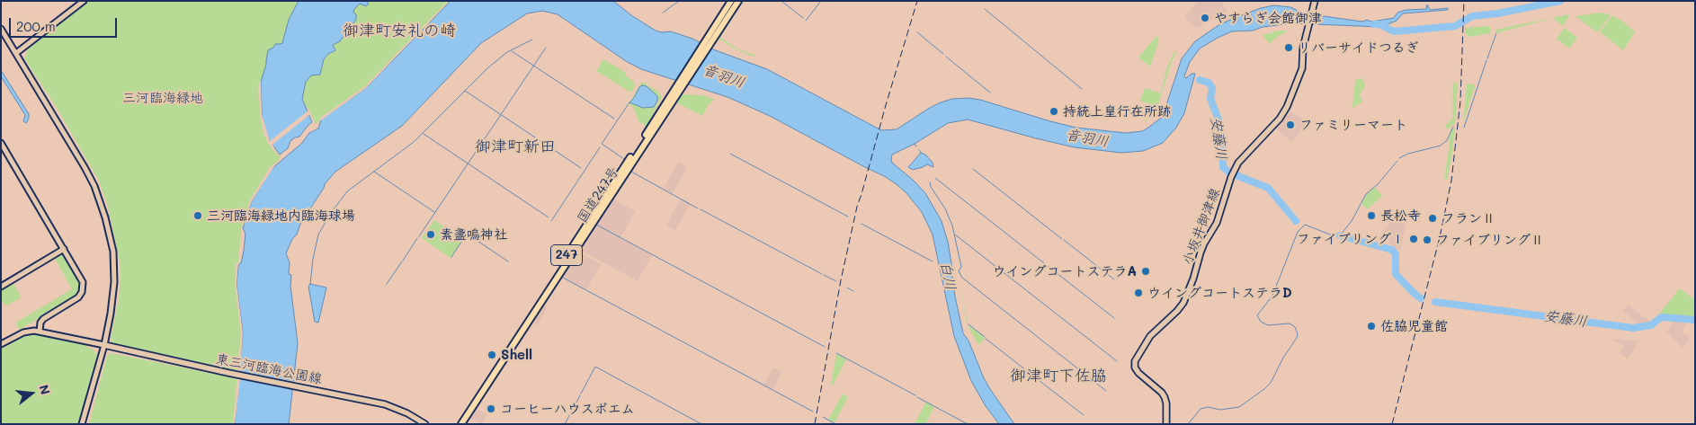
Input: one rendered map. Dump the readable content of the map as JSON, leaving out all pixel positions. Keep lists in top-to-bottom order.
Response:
{
  "streets": {
    "highway": ["国道247号", "247"],
    "main road": ["小坂井御津線", "東三河臨海公園線"]
  },
  "districts": ["御津町安礼の崎", "御津町新田", "御津町下佐脇"],
  "water": ["音羽川", "安藤川", "白川"],
  "parks": ["三河臨海緑地"],
  "places": [
    "やすらぎ会館御津",
    "リバーサイドつるぎ",
    "持統上皇行在所跡",
    "ファミリーマート",
    "三河臨海緑地内臨海球場",
    "長松寺",
    "フランⅡ",
    "素盞嗚神社",
    "ファイブリングⅠ",
    "ファイブリングⅡ",
    "ウイングコートステラA",
    "ウイングコートステラD",
    "佐脇児童館",
    "Shell",
    "コーヒーハウスポエム"
  ],
  "scale_bar": "200 m",
  "north": "right"
}
